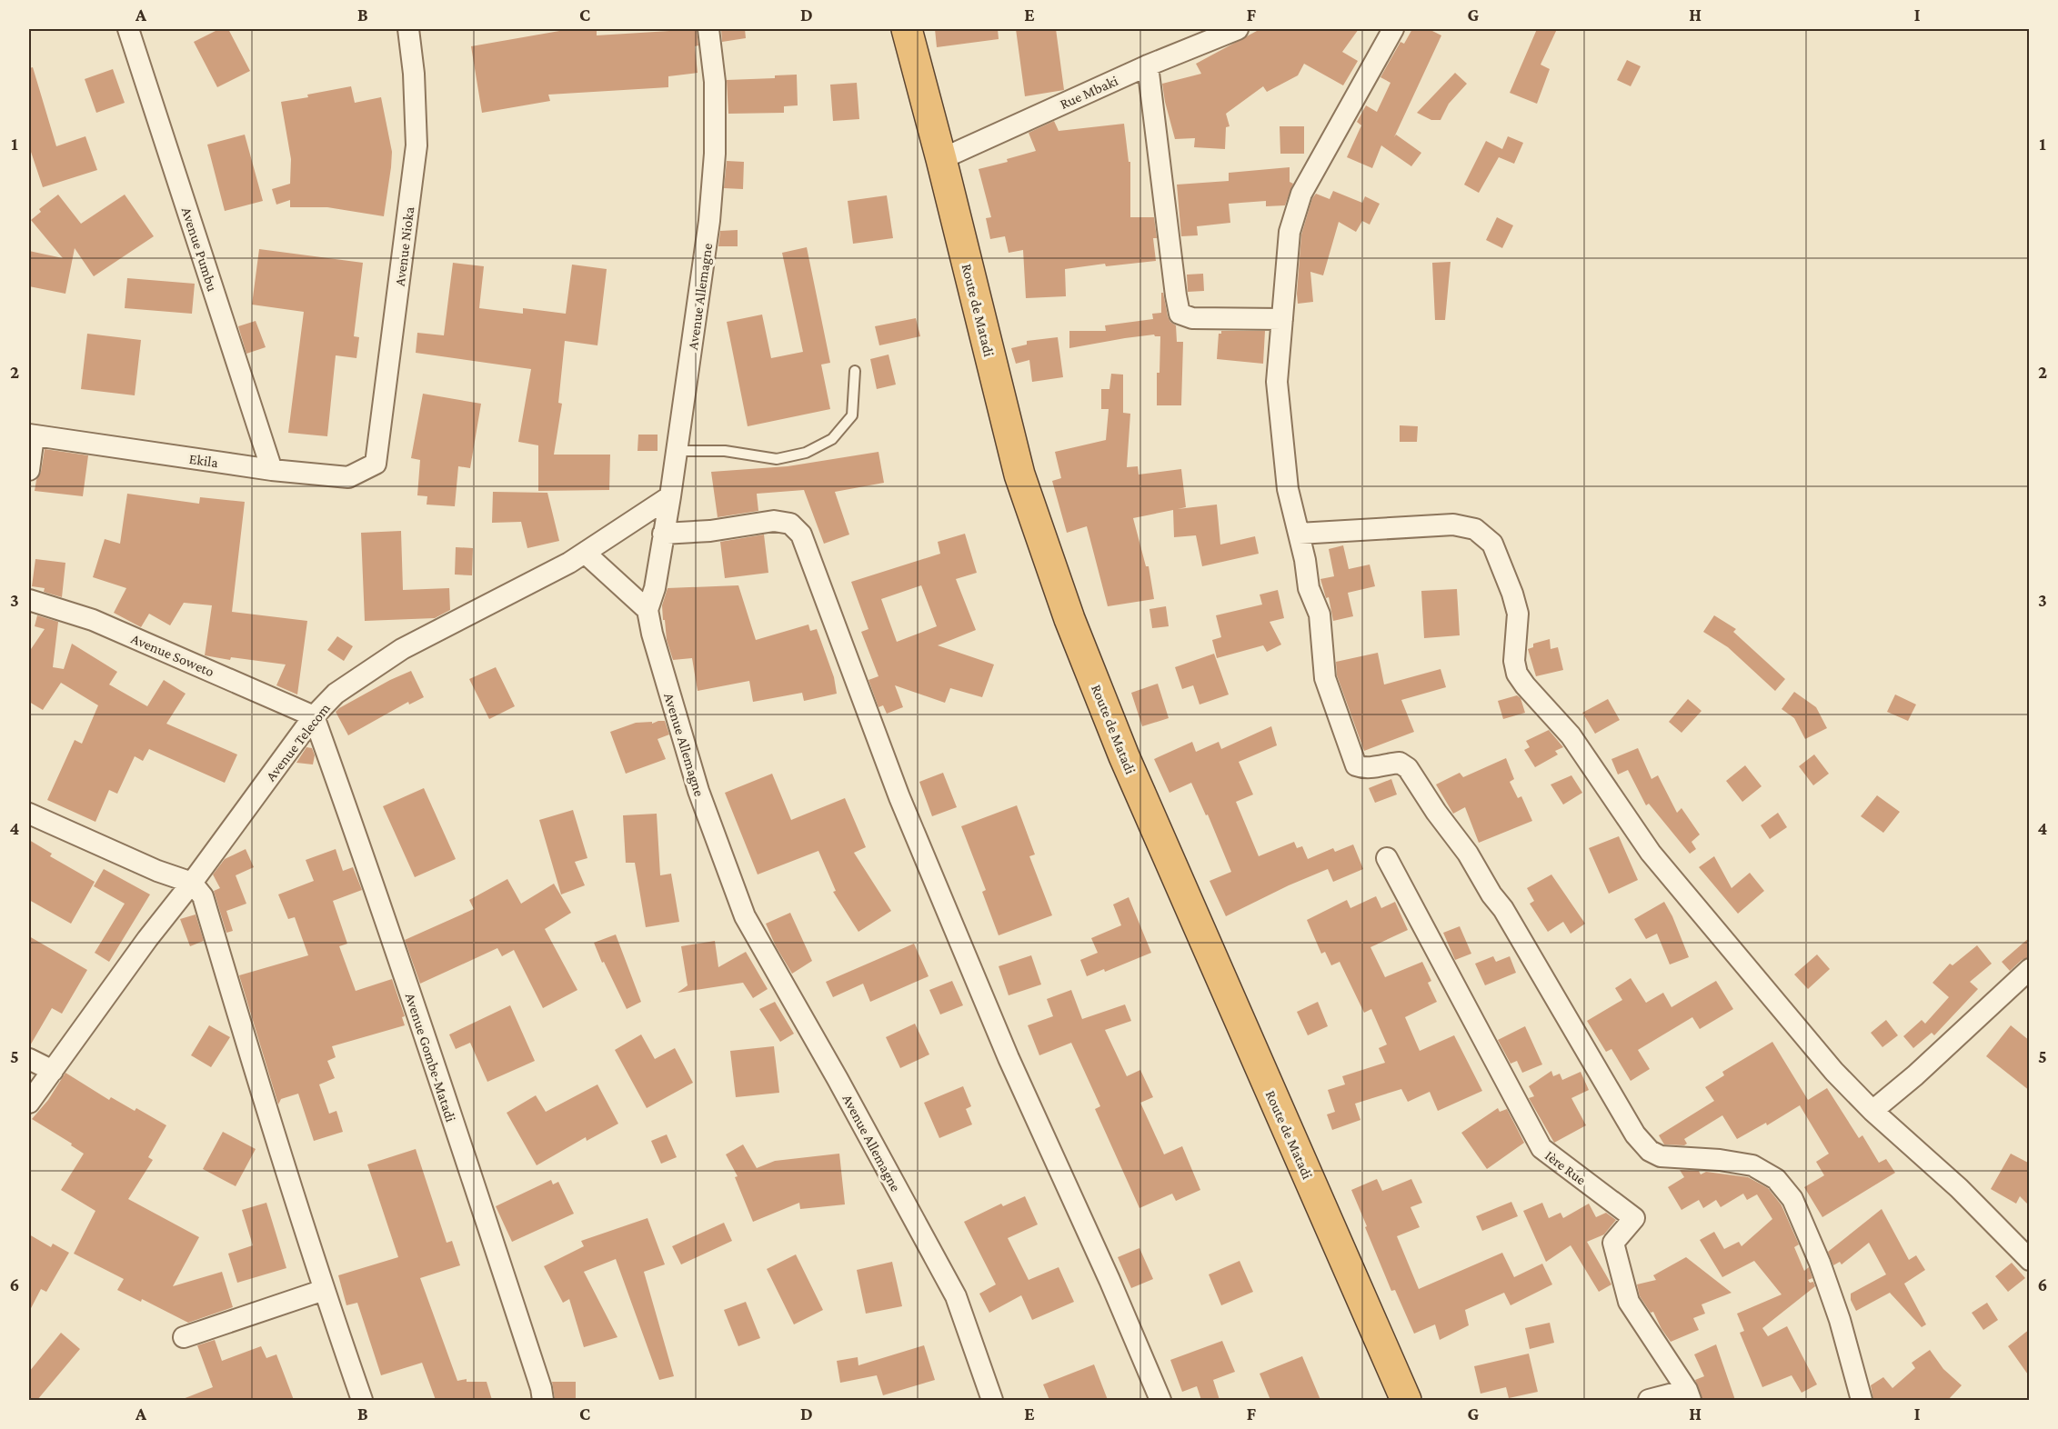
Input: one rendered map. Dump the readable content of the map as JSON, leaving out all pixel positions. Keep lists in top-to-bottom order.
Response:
{
  "streets": {
    "highway": ["Route de Matadi"],
    "street": [
      "Rue Mbaki",
      "Avenue Nioka",
      "Avenue Pumbu",
      "Avenue Allemagne",
      "Ekila",
      "Avenue Soweto",
      "Avenue Telecom",
      "Avenue Gombe-Matadi",
      "Ière Rue"
    ]
  },
  "crossings": [
    ["Rue Mbaki", "Route de Matadi"],
    ["Avenue Nioka", "Ekila"],
    ["Avenue Pumbu", "Ekila"],
    ["Avenue Allemagne", "Avenue Telecom"],
    ["Avenue Soweto", "Avenue Telecom"],
    ["Avenue Soweto", "Avenue Gombe-Matadi"],
    ["Avenue Telecom", "Avenue Gombe-Matadi"]
  ],
  "grid": {
    "columns": [
      "A",
      "B",
      "C",
      "D",
      "E",
      "F",
      "G",
      "H",
      "I"
    ],
    "rows": [
      "1",
      "2",
      "3",
      "4",
      "5",
      "6"
    ]
  }
}
